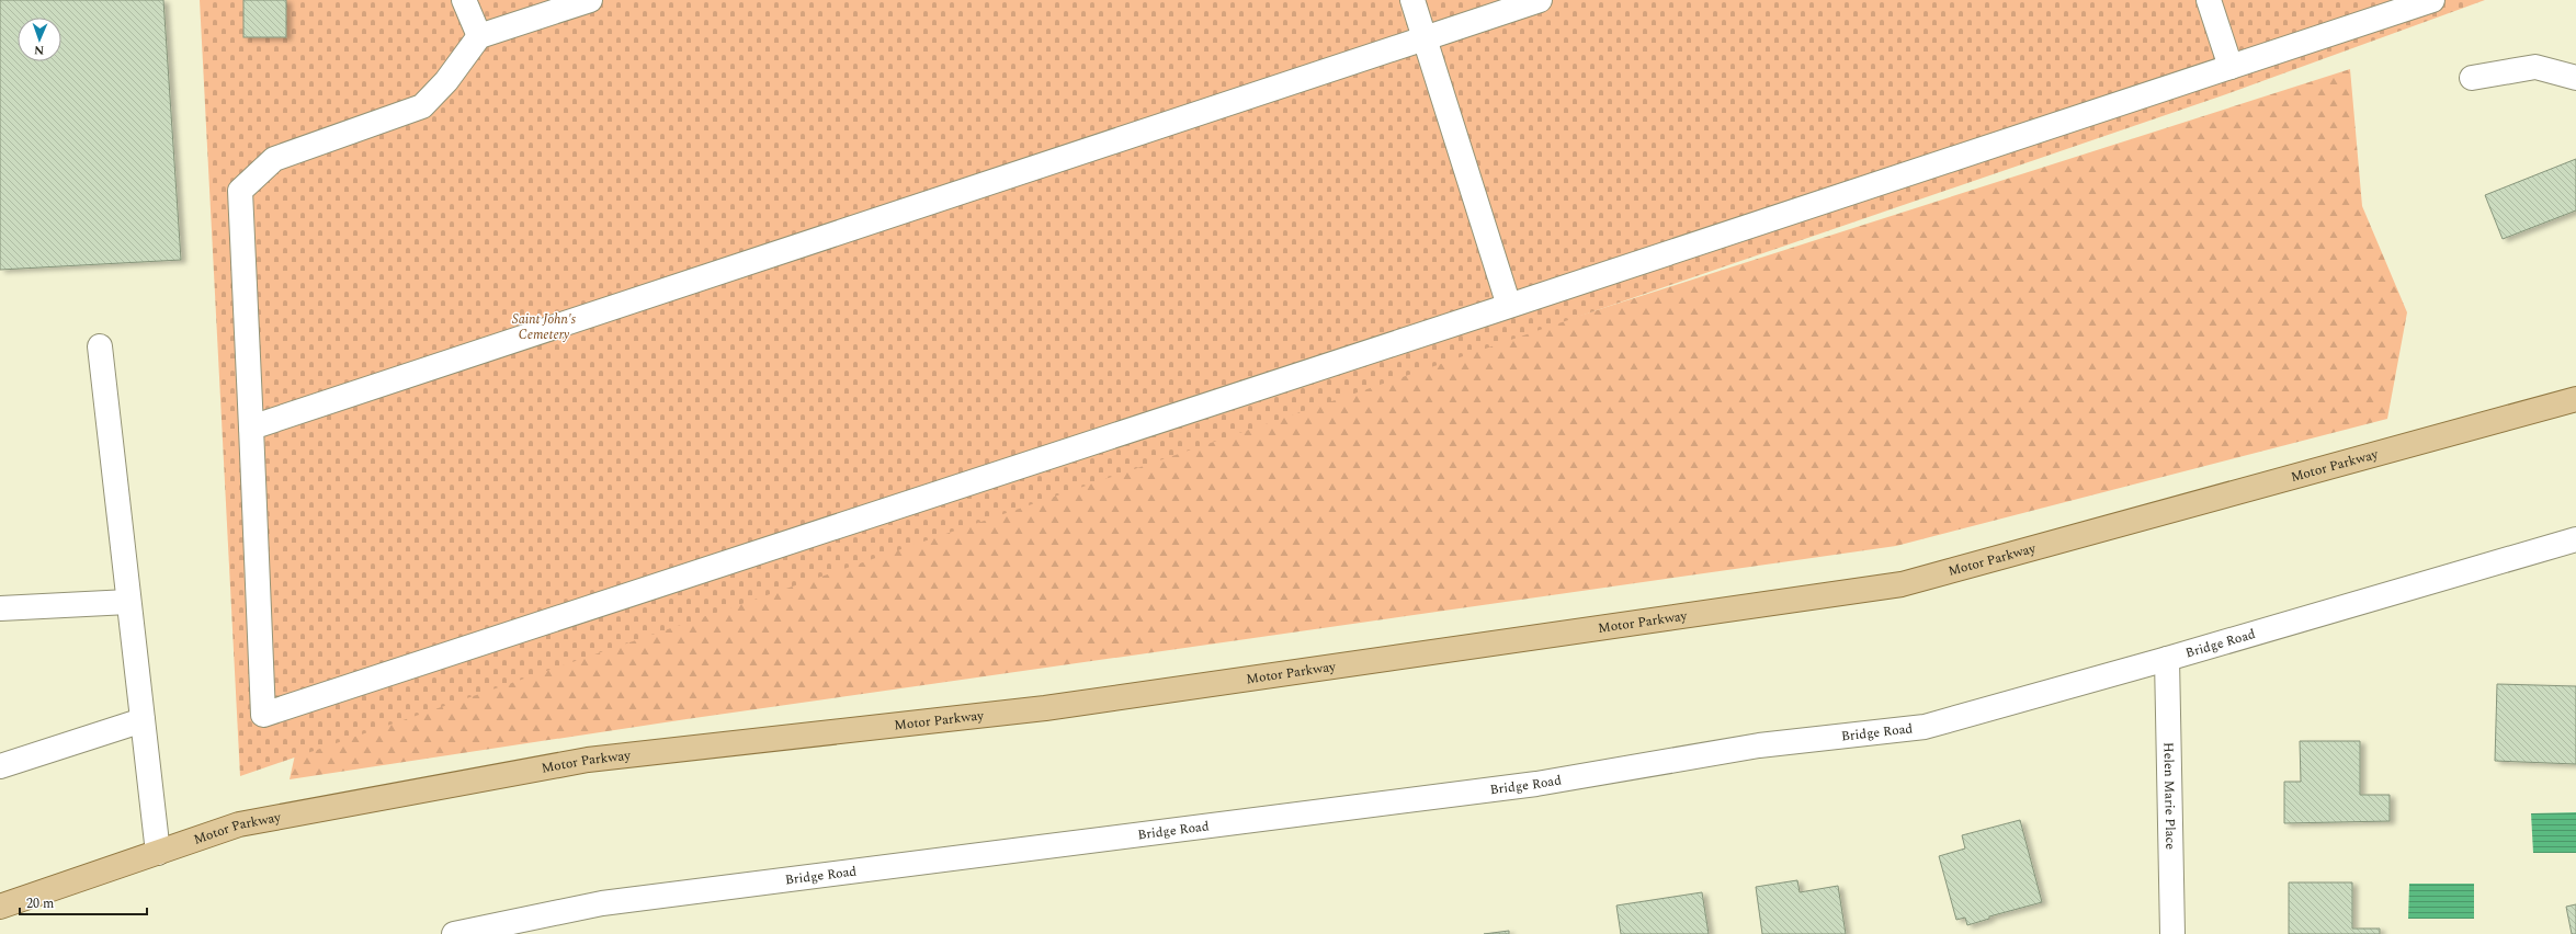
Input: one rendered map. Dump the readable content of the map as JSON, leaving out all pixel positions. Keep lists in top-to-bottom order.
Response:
{
  "streets": {
    "main road": ["Motor Parkway"],
    "street": ["Bridge Road", "Helen Marie Place"]
  },
  "crossings": [
    ["Bridge Road", "Helen Marie Place"]
  ],
  "parks": ["Saint John's Cemetery"],
  "scale_bar": "20 m",
  "north": "bottom"
}
